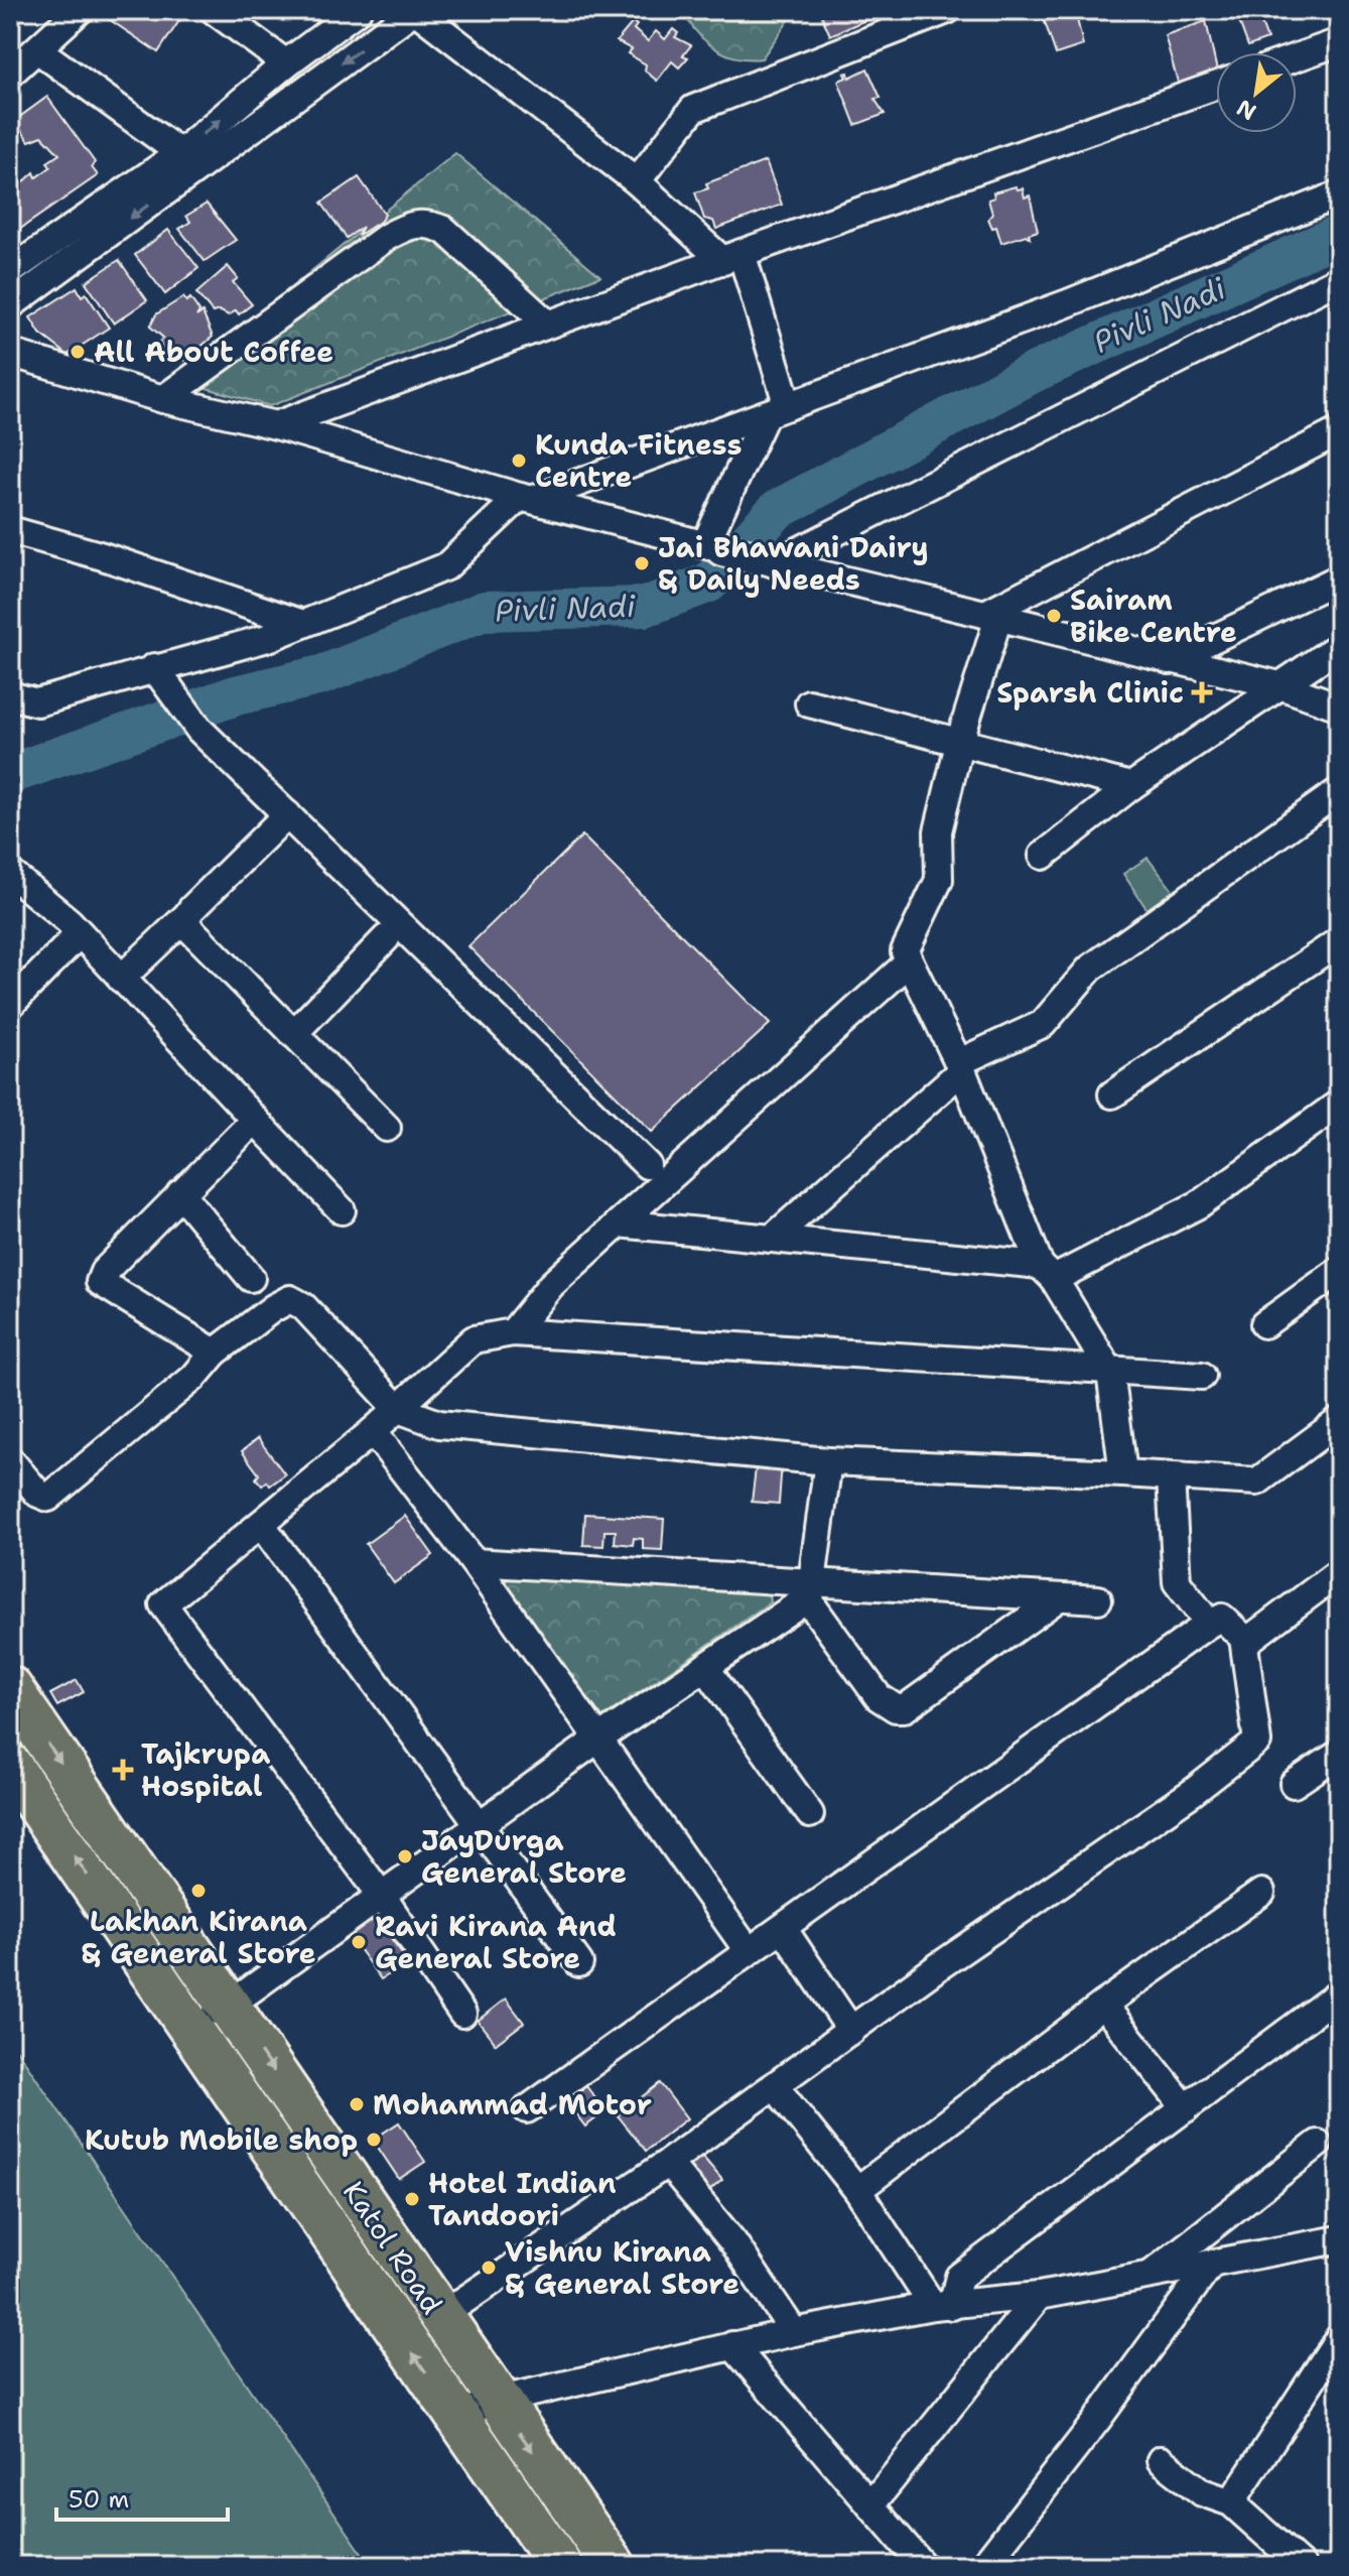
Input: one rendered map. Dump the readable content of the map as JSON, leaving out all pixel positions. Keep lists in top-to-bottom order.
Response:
{
  "streets": {
    "main road": ["Katol Road"]
  },
  "water": ["Pivli Nadi"],
  "places": {
    "other": [
      "All About Coffee",
      "Kunda Fitness Centre",
      "Jai Bhawani Dairy & Daily Needs",
      "Sairam Bike Centre",
      "JayDurga General Store",
      "Lakhan Kirana & General Store",
      "Ravi Kirana And General Store",
      "Mohammad Motor",
      "Kutub Mobile shop",
      "Hotel Indian Tandoori",
      "Vishnu Kirana & General Store"
    ],
    "health": ["Sparsh Clinic", "Tajkrupa Hospital"]
  },
  "scale_bar": "50 m",
  "north": "bottom left"
}
